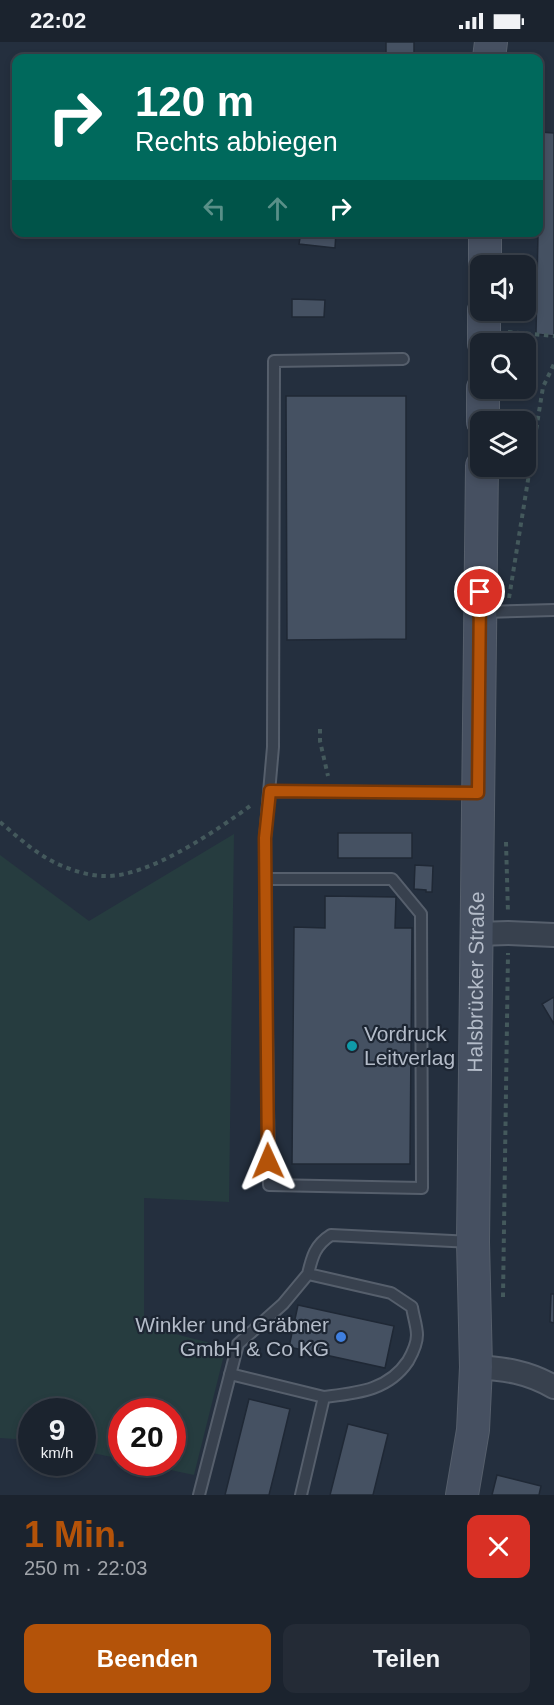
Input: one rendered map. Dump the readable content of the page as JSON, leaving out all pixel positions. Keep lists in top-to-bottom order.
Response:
{
  "streets": {
    "main road": ["Halsbrücker Straße"]
  },
  "places": ["Vordruck Leitverlag", "Winkler und Gräbner GmbH & Co KG"],
  "page": {
    "status": "22:02",
    "turn": ["120 m", "Rechts abbiegen"],
    "speed": "9 km/h",
    "limit": "20",
    "heading": ["1 Min.", "250 m · 22:03"],
    "buttons": ["Beenden", "Teilen"]
  }
}
